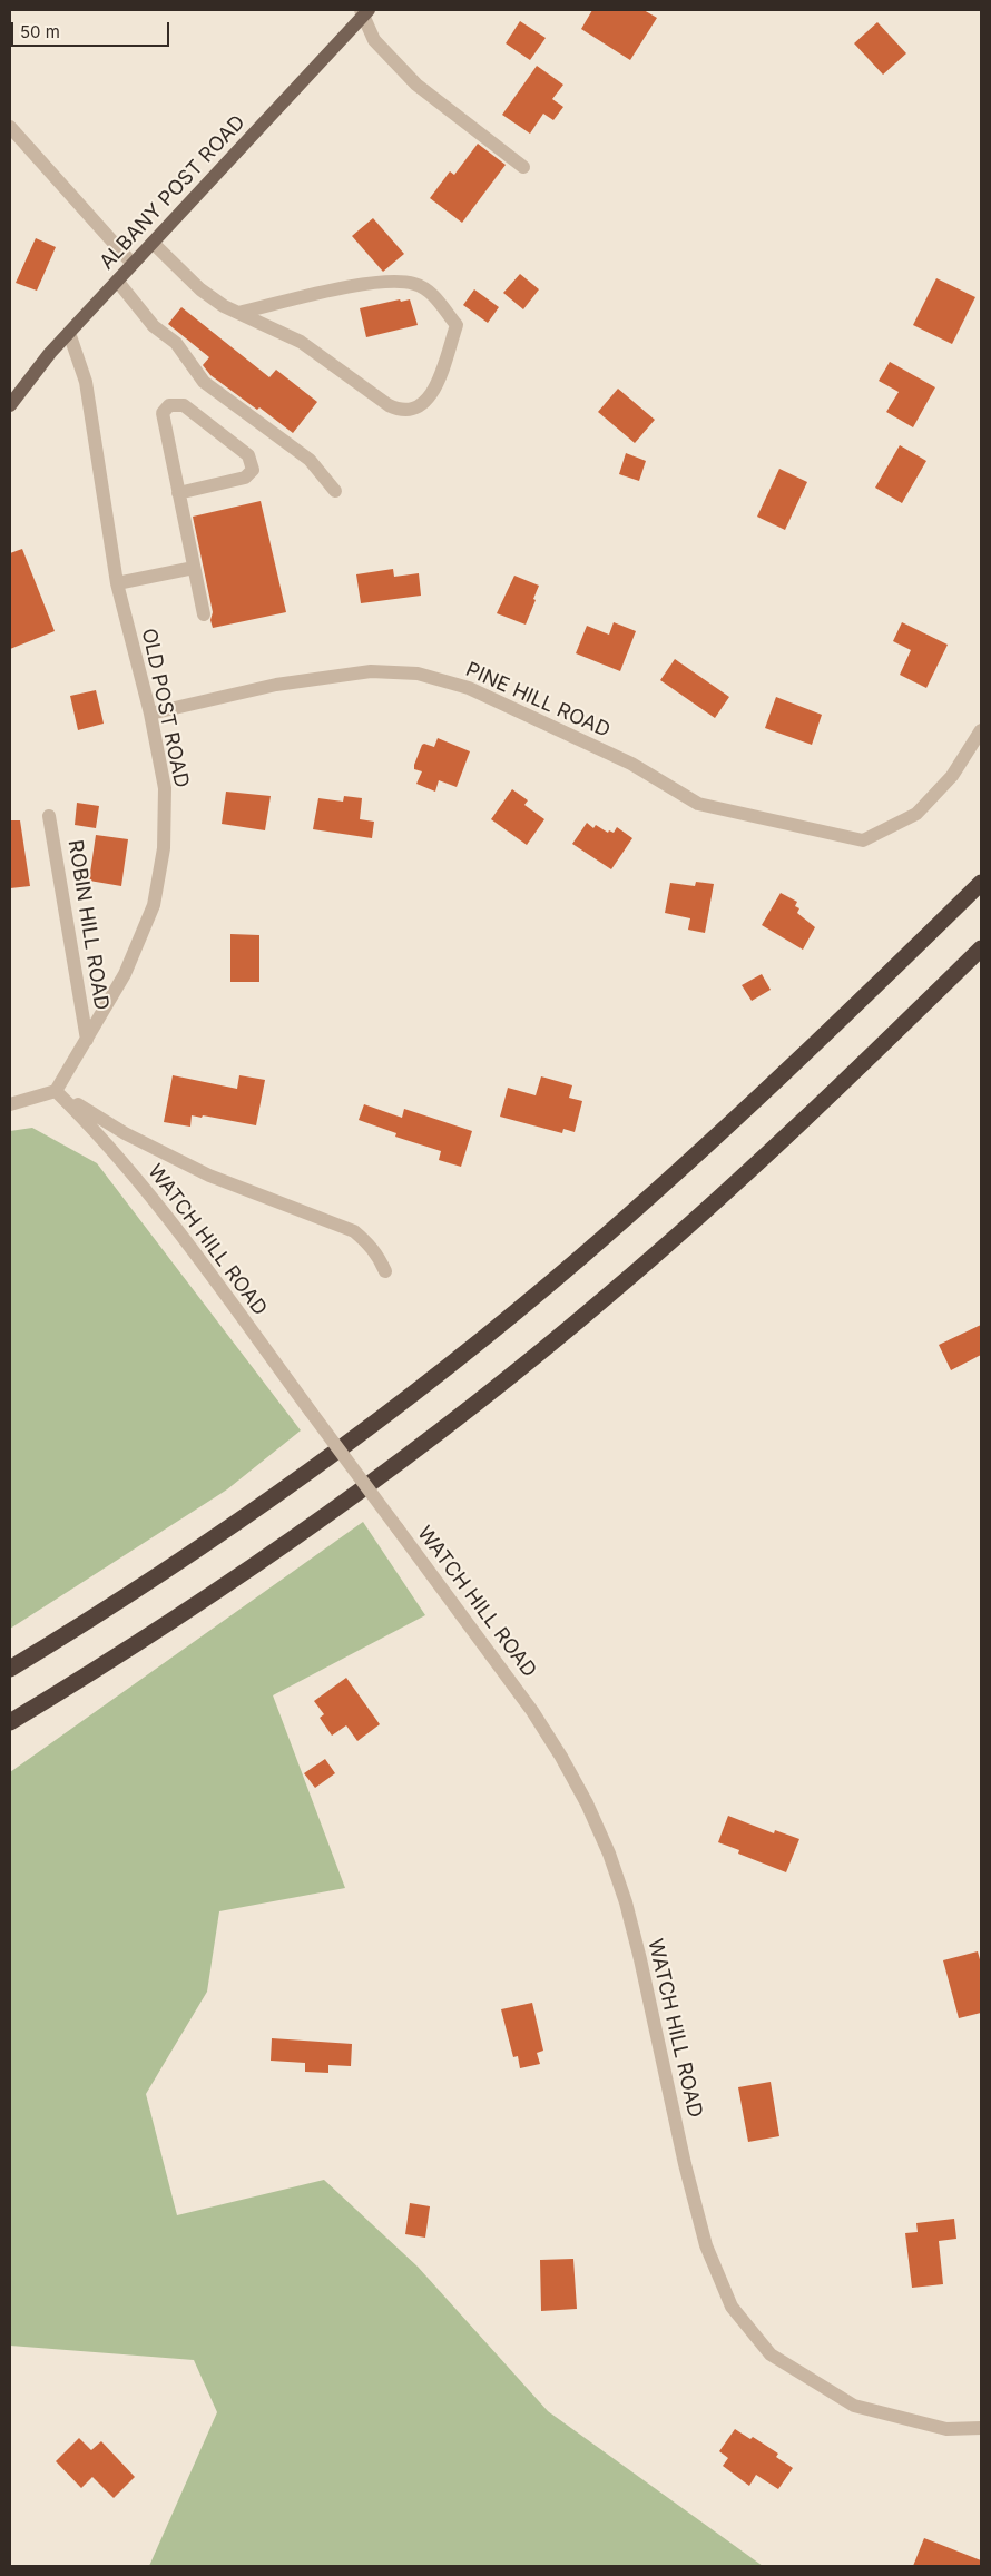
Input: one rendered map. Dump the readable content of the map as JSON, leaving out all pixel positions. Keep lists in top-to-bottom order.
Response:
{
  "streets": {
    "main road": ["ALBANY POST ROAD"],
    "street": [
      "PINE HILL ROAD",
      "OLD POST ROAD",
      "ROBIN HILL ROAD",
      "WATCH HILL ROAD"
    ]
  },
  "crossings": [
    ["ALBANY POST ROAD", "OLD POST ROAD"],
    ["PINE HILL ROAD", "OLD POST ROAD"],
    ["OLD POST ROAD", "ROBIN HILL ROAD"],
    ["OLD POST ROAD", "WATCH HILL ROAD"]
  ],
  "scale_bar": "50 m"
}
